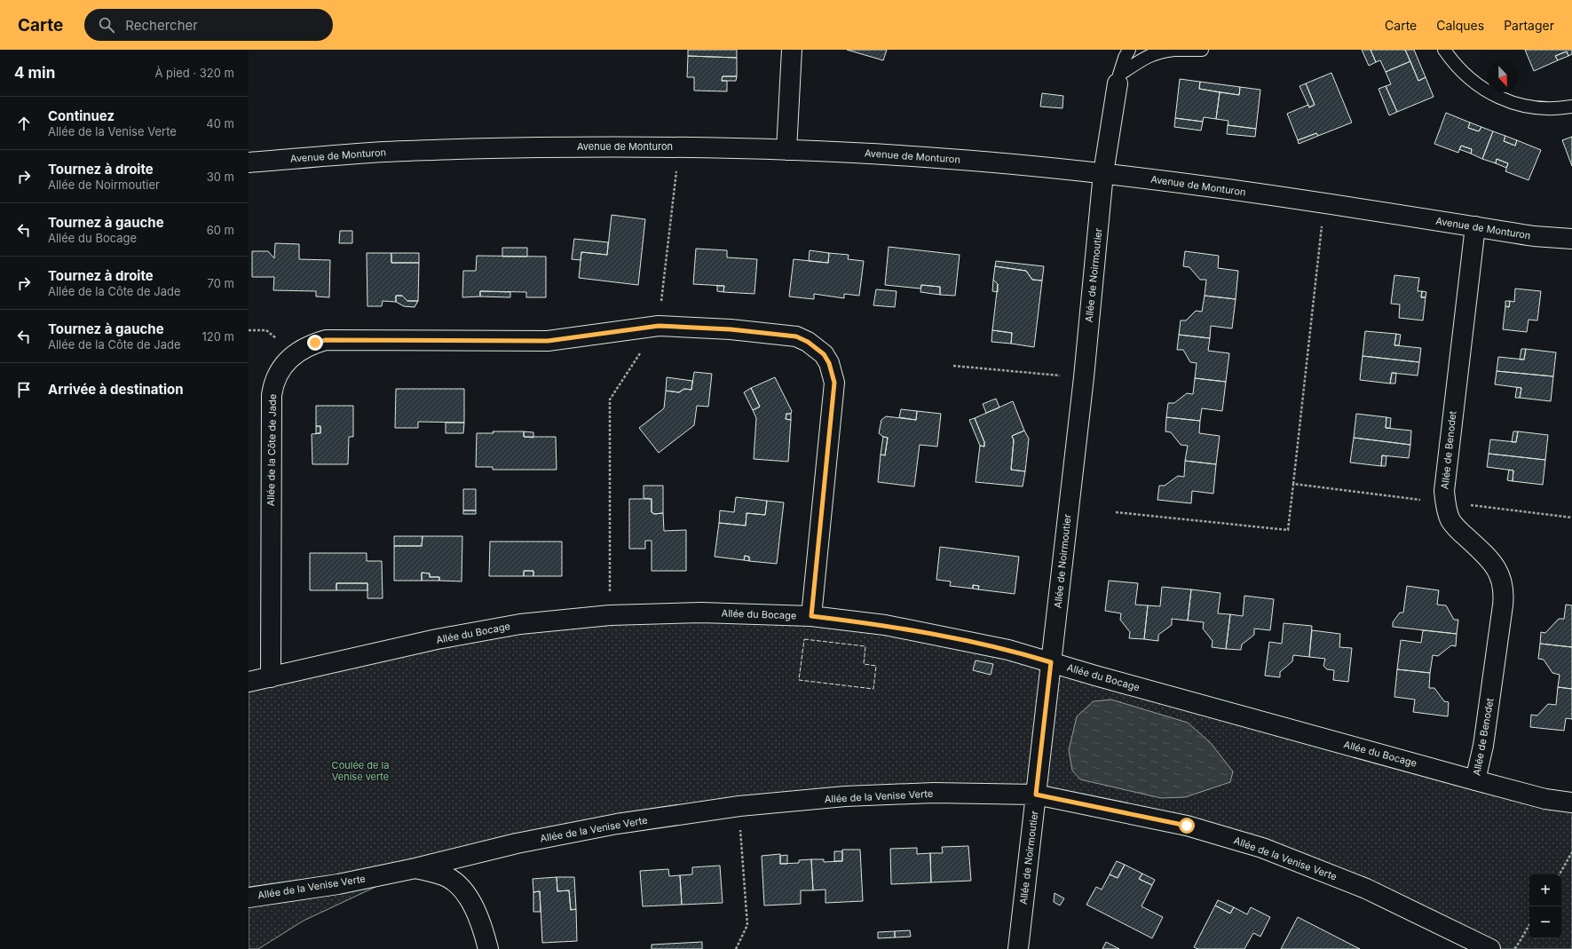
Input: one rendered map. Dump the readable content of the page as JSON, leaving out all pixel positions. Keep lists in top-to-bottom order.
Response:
{
  "streets": {
    "street": [
      "Avenue de Monturon",
      "Allée de Noirmoutier",
      "Allée de la Côte de Jade",
      "Allée de Benodet",
      "Allée du Bocage",
      "Allée de la Venise Verte"
    ]
  },
  "crossings": [
    ["Avenue de Monturon", "Allée de Noirmoutier"],
    ["Avenue de Monturon", "Allée de Benodet"],
    ["Allée de Noirmoutier", "Allée du Bocage"],
    ["Allée de Noirmoutier", "Allée de la Venise Verte"],
    ["Allée de la Côte de Jade", "Allée du Bocage"],
    ["Allée de Benodet", "Allée du Bocage"]
  ],
  "parks": ["Coulée de la Venise verte"],
  "north": "bottom",
  "page": {
    "header": "Carte",
    "search": "Rechercher",
    "nav": ["Carte", "Calques", "Partager"],
    "heading": ["4 min", "À pied · 320 m"],
    "list": [
      ["Continuez", "Allée de la Venise Verte", "40 m"],
      ["Tournez à droite", "Allée de Noirmoutier", "30 m"],
      ["Tournez à gauche", "Allée du Bocage", "60 m"],
      ["Tournez à droite", "Allée de la Côte de Jade", "70 m"],
      ["Tournez à gauche", "Allée de la Côte de Jade", "120 m"],
      "Arrivée à destination"
    ],
    "map_buttons": ["+", "−"]
  }
}
